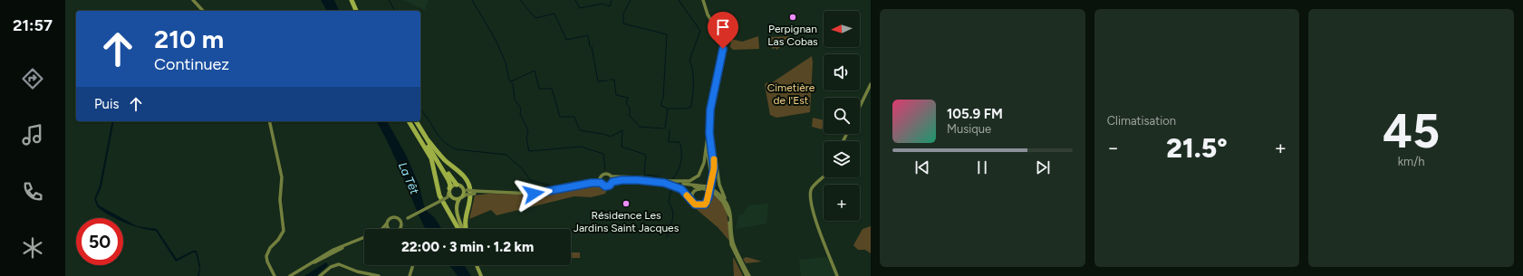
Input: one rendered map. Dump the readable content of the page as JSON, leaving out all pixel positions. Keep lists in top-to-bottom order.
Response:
{
  "water": ["La Têt"],
  "parks": ["Cimetière de l'Est"],
  "places": ["Perpignan Las Cobas", "Résidence Les Jardins Saint Jacques"],
  "north": "left",
  "page": {
    "tabs": "21:57",
    "tile": [
      "Climatisation",
      ["45", "km/h"]
    ],
    "map_buttons": "+",
    "turn": ["210 m", "Continuez"],
    "then": "Puis",
    "song": ["105.9 FM", "Musique"],
    "heat": ["−", "21.5°", "+"],
    "limit": "50",
    "trip": "22:00 · 3 min · 1.2 km"
  }
}
